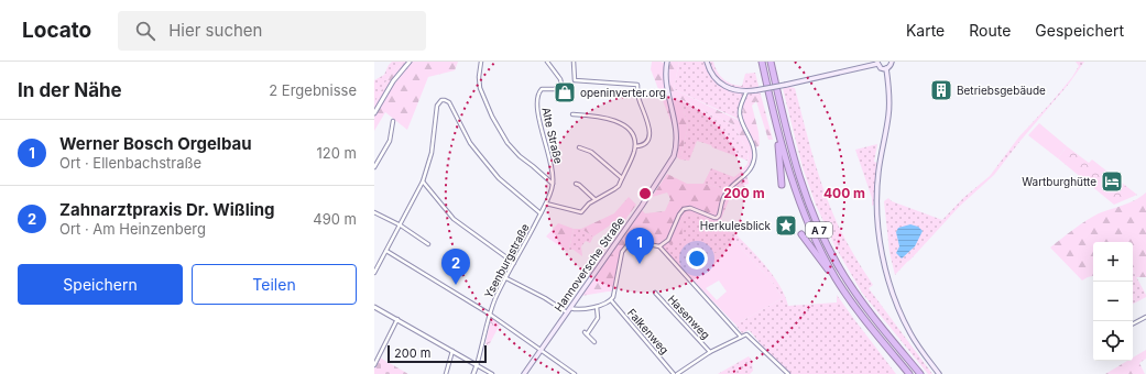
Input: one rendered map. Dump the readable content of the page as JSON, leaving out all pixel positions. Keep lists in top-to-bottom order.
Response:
{
  "streets": {
    "highway": ["A 7"],
    "main road": ["Hannoversche Straße"],
    "street": [
      "Alte Straße",
      "Ysenburgstraße",
      "Hasenweg",
      "Falkenweg"
    ]
  },
  "crossings": [
    ["Alte Straße", "Ysenburgstraße"]
  ],
  "places": {
    "building": ["Betriebsgebäude"],
    "shop": ["openinverter.org"],
    "hotel": ["Wartburghütte"],
    "place": ["Herkulesblick"]
  },
  "scale_bar": "200 m",
  "page": {
    "header": "Locato",
    "search": "Hier suchen",
    "nav": ["Karte", "Route", "Gespeichert"],
    "heading": ["In der Nähe", "2 Ergebnisse"],
    "list": [
      {
        "mark": "1",
        "name": "Werner Bosch Orgelbau",
        "note": "Ort · Ellenbachstraße",
        "value": "120 m"
      },
      {
        "mark": "2",
        "name": "Zahnarztpraxis Dr. Wißling",
        "note": "Ort · Am Heinzenberg",
        "value": "490 m"
      }
    ],
    "pins": ["1", "2"],
    "map_buttons": ["+", "−"],
    "buttons": ["Speichern", "Teilen"],
    "scale": "200 m"
  },
  "rings": ["200 m", "400 m"]
}
